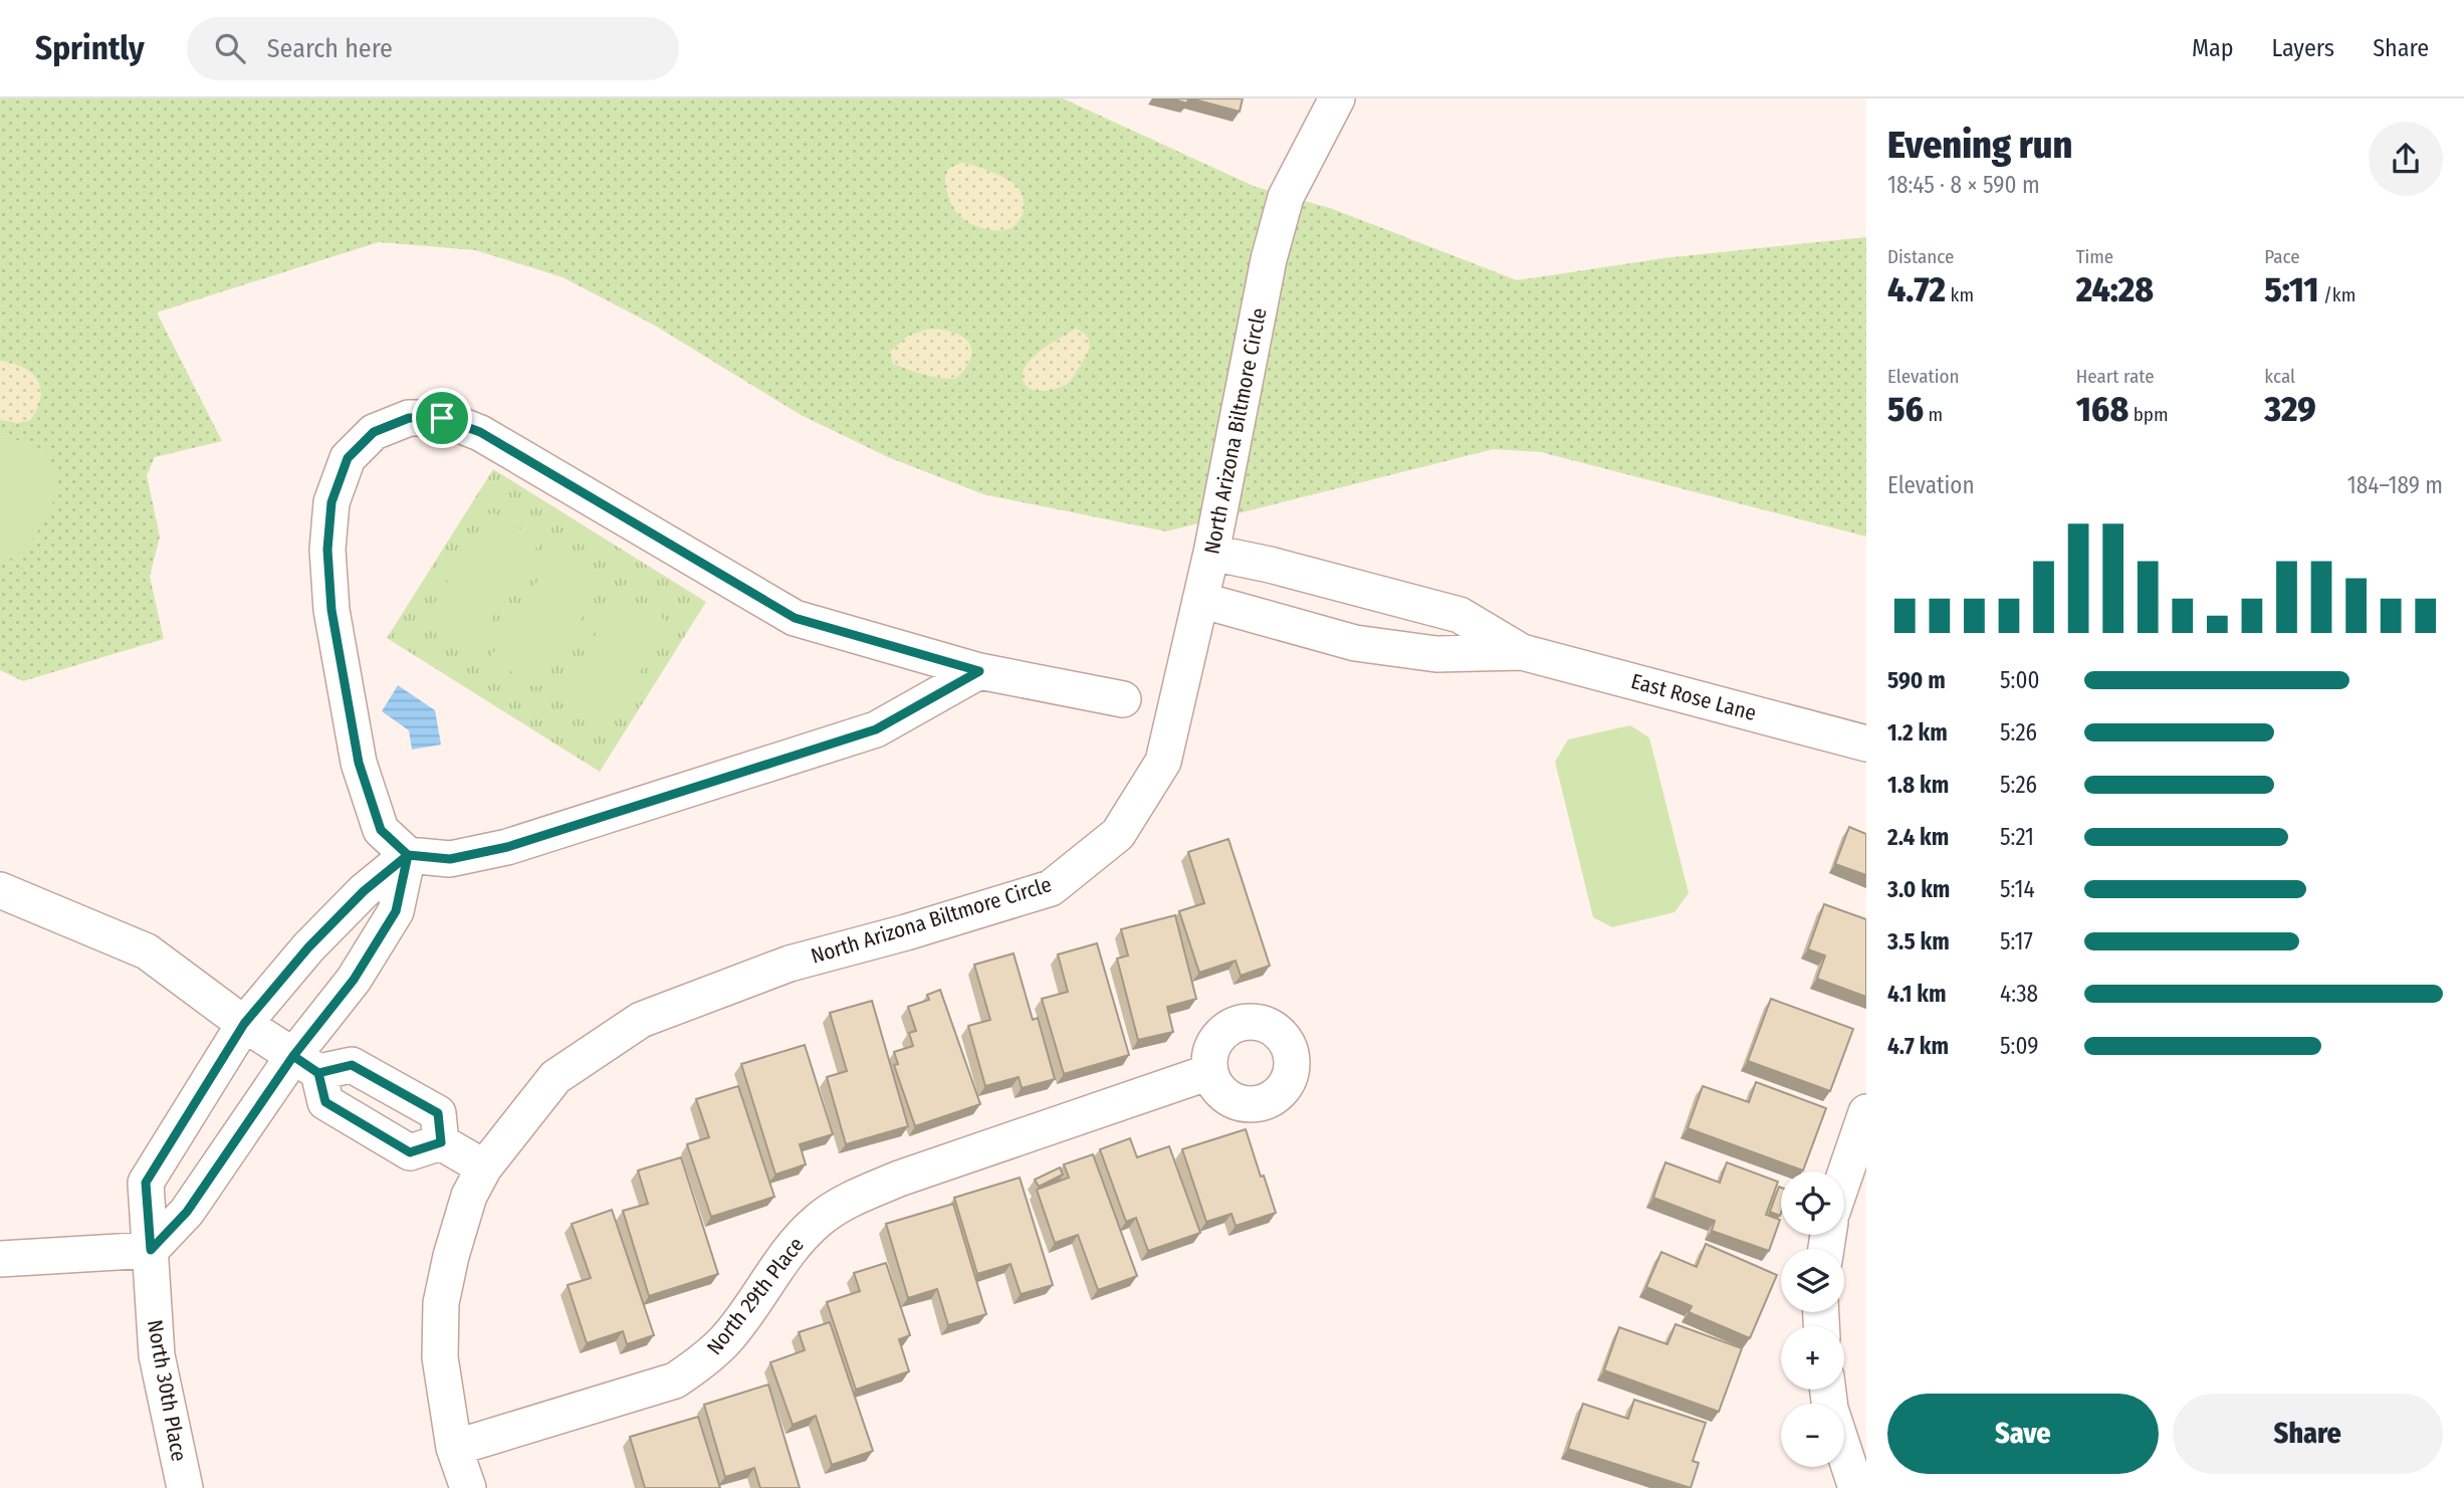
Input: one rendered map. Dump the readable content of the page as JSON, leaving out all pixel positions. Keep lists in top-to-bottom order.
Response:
{
  "streets": {
    "street": [
      "North Arizona Biltmore Circle",
      "East Rose Lane",
      "North 29th Place",
      "North 30th Place"
    ]
  },
  "crossings": [
    ["North Arizona Biltmore Circle", "East Rose Lane"],
    ["North Arizona Biltmore Circle", "North 29th Place"]
  ],
  "page": {
    "header": "Sprintly",
    "search": "Search here",
    "nav": ["Map", "Layers", "Share"],
    "heading": ["Evening run", "18:45 · 8 × 590 m"],
    "stats": [
      ["Distance", "4.72 km"],
      ["Time", "24:28"],
      ["Pace", "5:11 /km"],
      ["Elevation", "56 m"],
      ["Heart rate", "168 bpm"],
      ["kcal", "329"]
    ],
    "chart": ["Elevation", "184–189 m"],
    "list": [
      {
        "name": "590 m",
        "note": "5:00"
      },
      {
        "name": "1.2 km",
        "note": "5:26"
      },
      {
        "name": "1.8 km",
        "note": "5:26"
      },
      {
        "name": "2.4 km",
        "note": "5:21"
      },
      {
        "name": "3.0 km",
        "note": "5:14"
      },
      {
        "name": "3.5 km",
        "note": "5:17"
      },
      {
        "name": "4.1 km",
        "note": "4:38"
      },
      {
        "name": "4.7 km",
        "note": "5:09"
      }
    ],
    "map_buttons": ["+", "−"],
    "buttons": ["Save", "Share"]
  }
}
